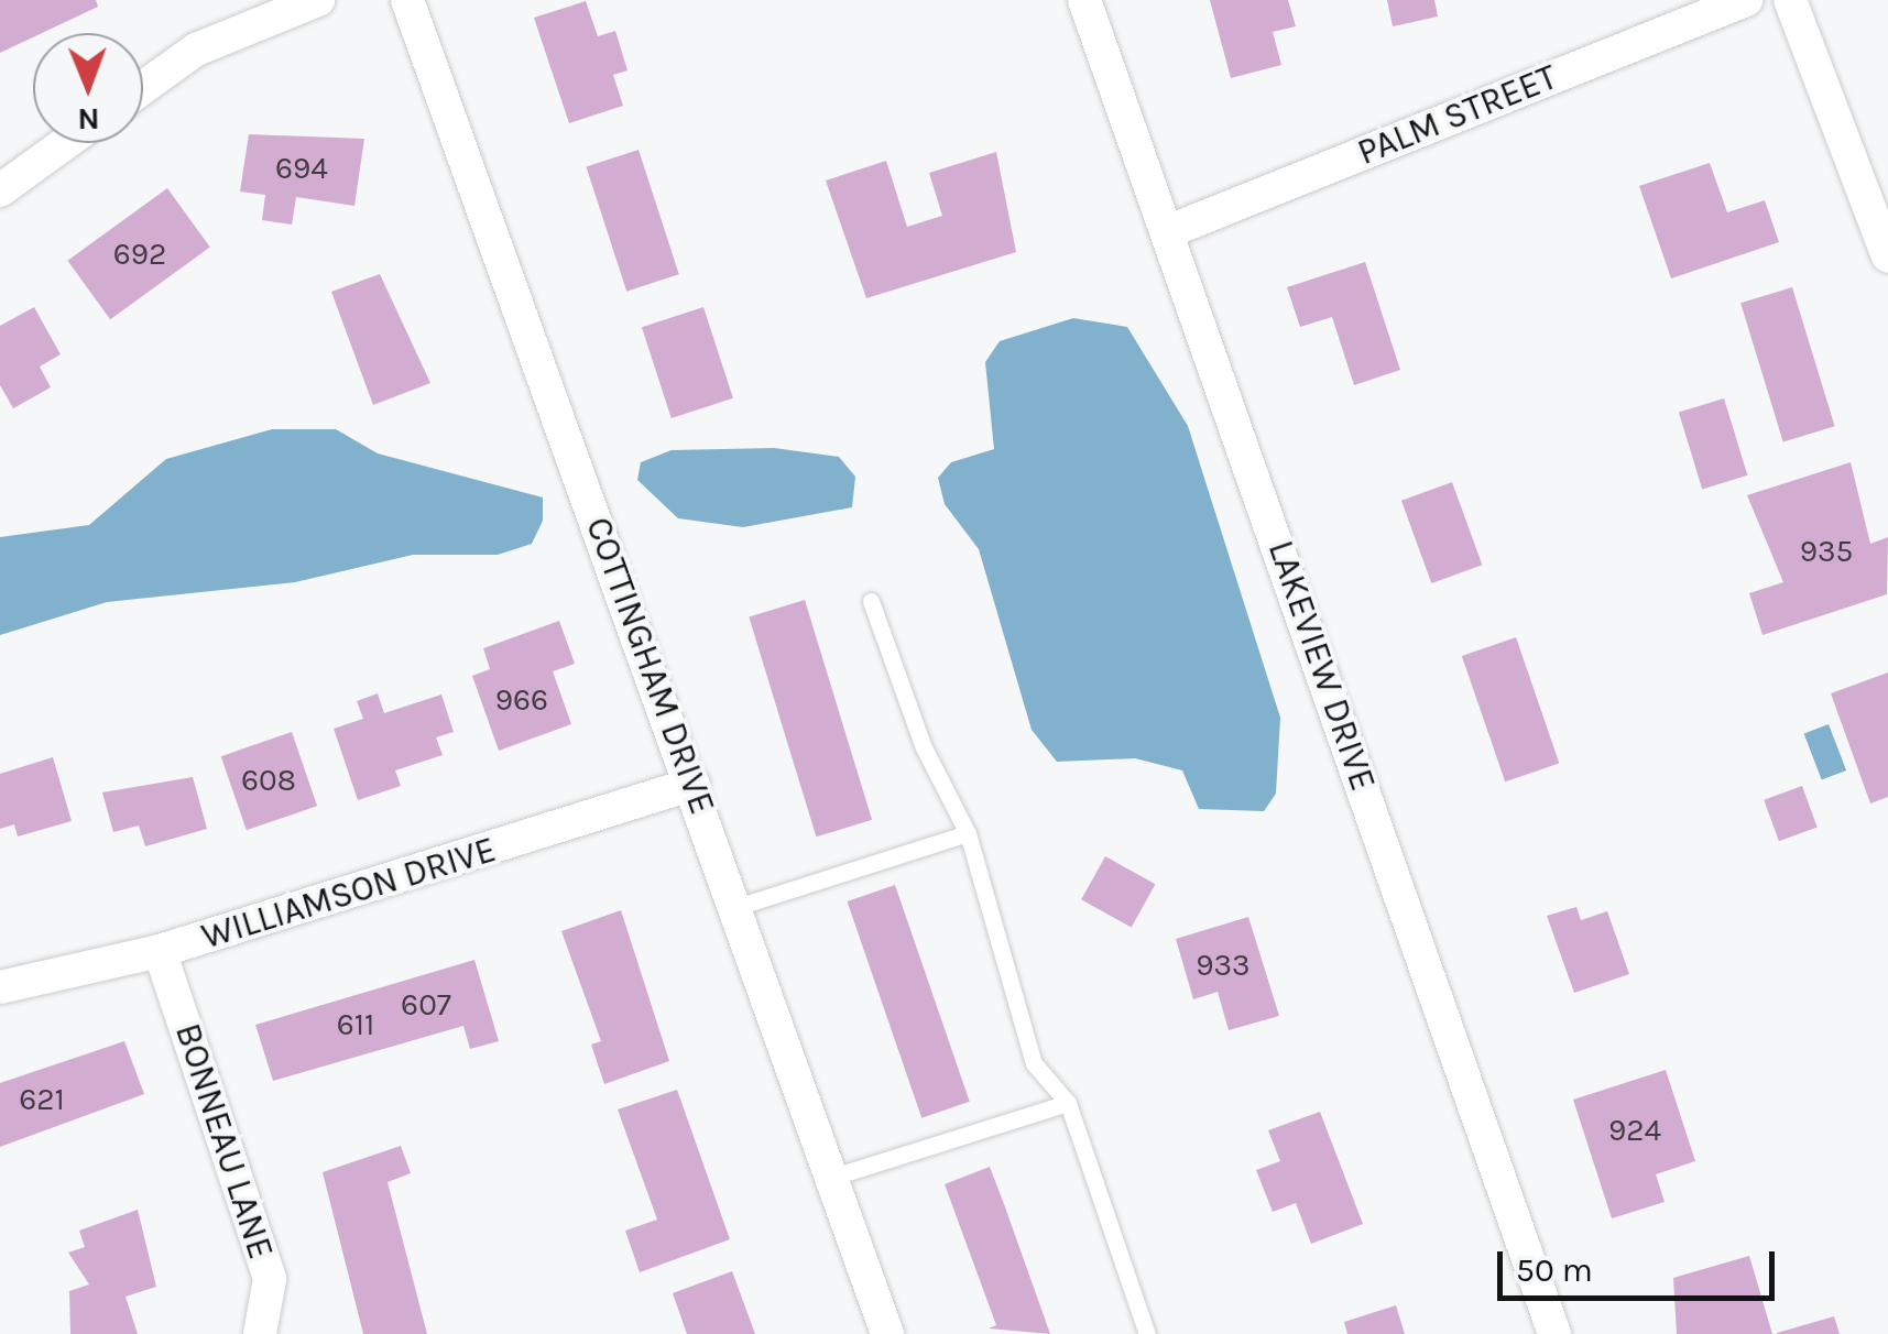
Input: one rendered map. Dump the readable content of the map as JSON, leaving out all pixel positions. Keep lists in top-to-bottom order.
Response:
{
  "streets": {
    "street": [
      "PALM STREET",
      "COTTINGHAM DRIVE",
      "LAKEVIEW DRIVE",
      "WILLIAMSON DRIVE",
      "BONNEAU LANE"
    ]
  },
  "crossings": [
    ["PALM STREET", "LAKEVIEW DRIVE"],
    ["COTTINGHAM DRIVE", "WILLIAMSON DRIVE"],
    ["WILLIAMSON DRIVE", "BONNEAU LANE"]
  ],
  "house_numbers": [
    "694",
    "692",
    "935",
    "966",
    "608",
    "933",
    "607",
    "611",
    "621",
    "924"
  ],
  "scale_bar": "50 m",
  "north": "bottom"
}
